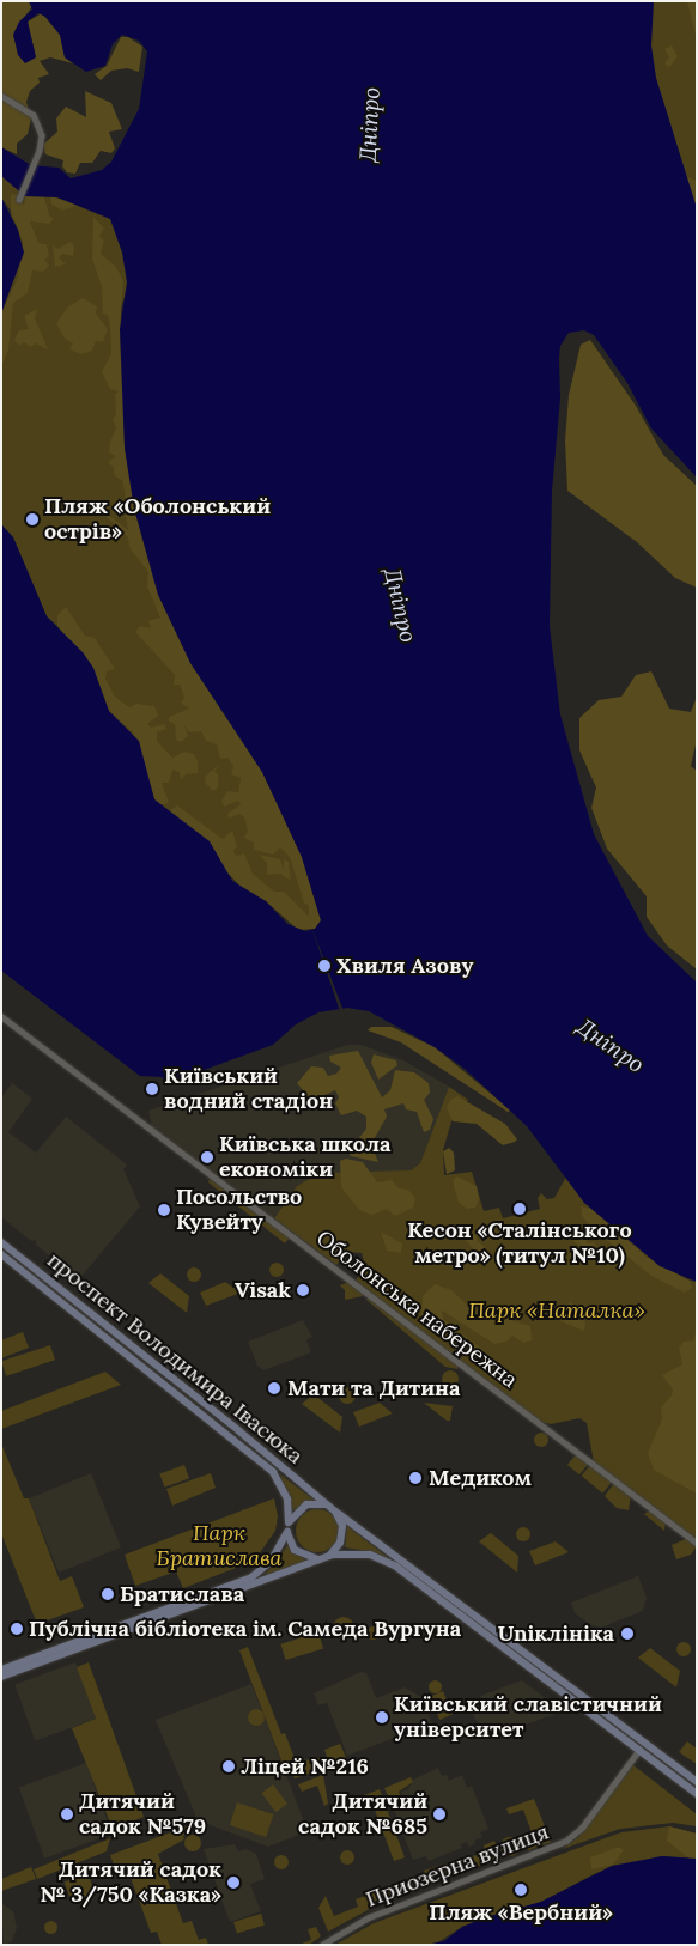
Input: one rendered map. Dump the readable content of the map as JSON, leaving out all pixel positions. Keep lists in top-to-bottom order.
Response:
{
  "streets": {
    "main road": ["проспект Володимира Івасюка"],
    "street": ["Оболонська набережна", "Приозерна вулиця"]
  },
  "water": ["Дніпро"],
  "parks": ["Парк «Наталка»", "Парк Братислава"],
  "places": [
    "Пляж «Оболонський острів»",
    "Хвиля Азову",
    "Київський водний стадіон",
    "Київська школа економіки",
    "Кесон «Сталінського метро» (титул №10)",
    "Посольство Кувейту",
    "Visak",
    "Мати та Дитина",
    "Медиком",
    "Братислава",
    "Публічна бібліотека ім. Самеда Вургуна",
    "Uniклініка",
    "Київський славістичний університет",
    "Ліцей №216",
    "Дитячий садок №579",
    "Дитячий садок №685",
    "Дитячий садок № 3/750 «Казка»",
    "Пляж «Вербний»"
  ]
}
